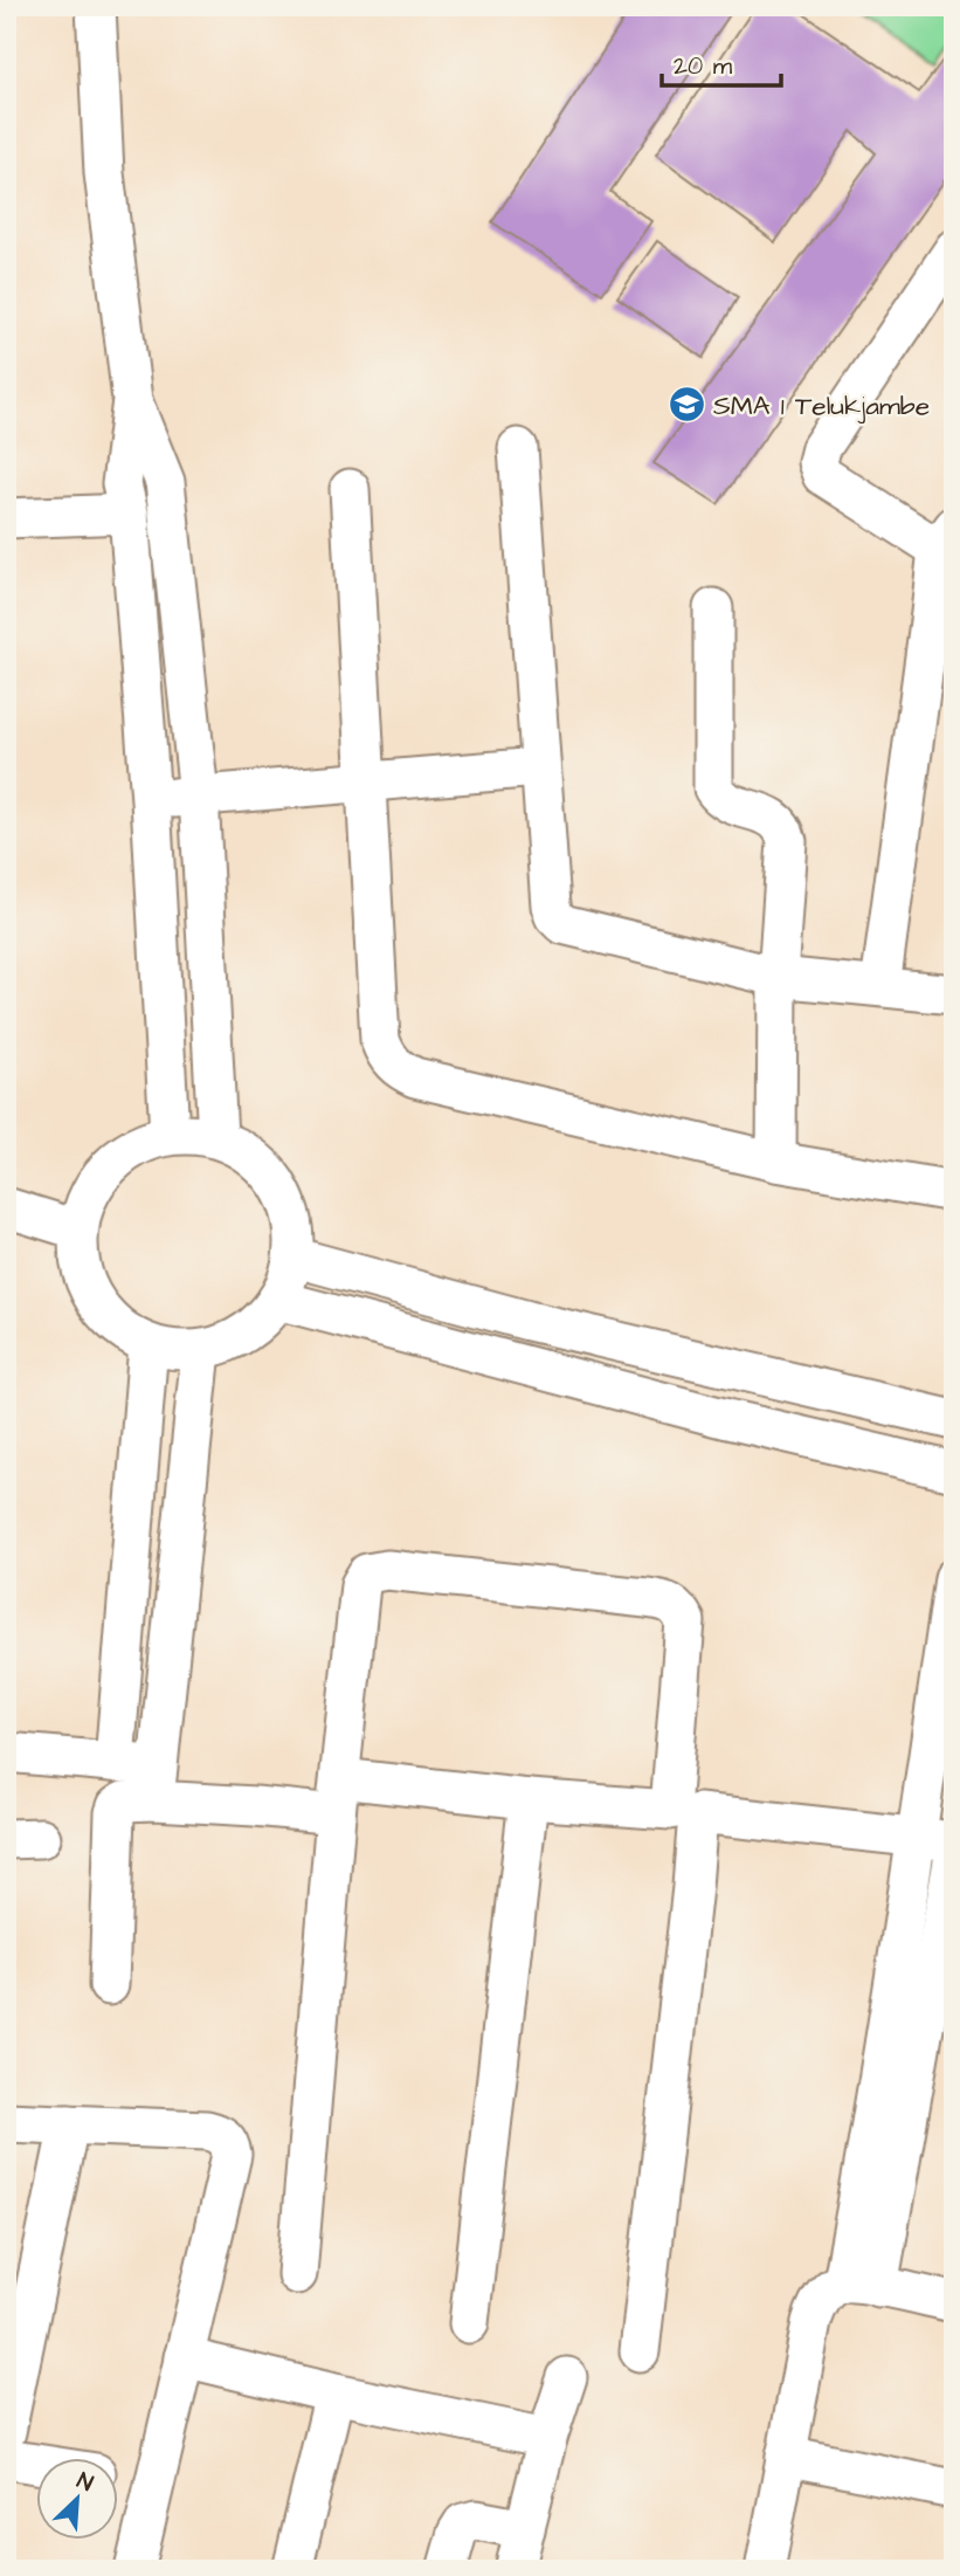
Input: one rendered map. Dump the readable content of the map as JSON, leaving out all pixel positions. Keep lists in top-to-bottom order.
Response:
{
  "places": {
    "school or university": ["SMA 1 Telukjambe"]
  },
  "scale_bar": "20 m",
  "north": "top right"
}
